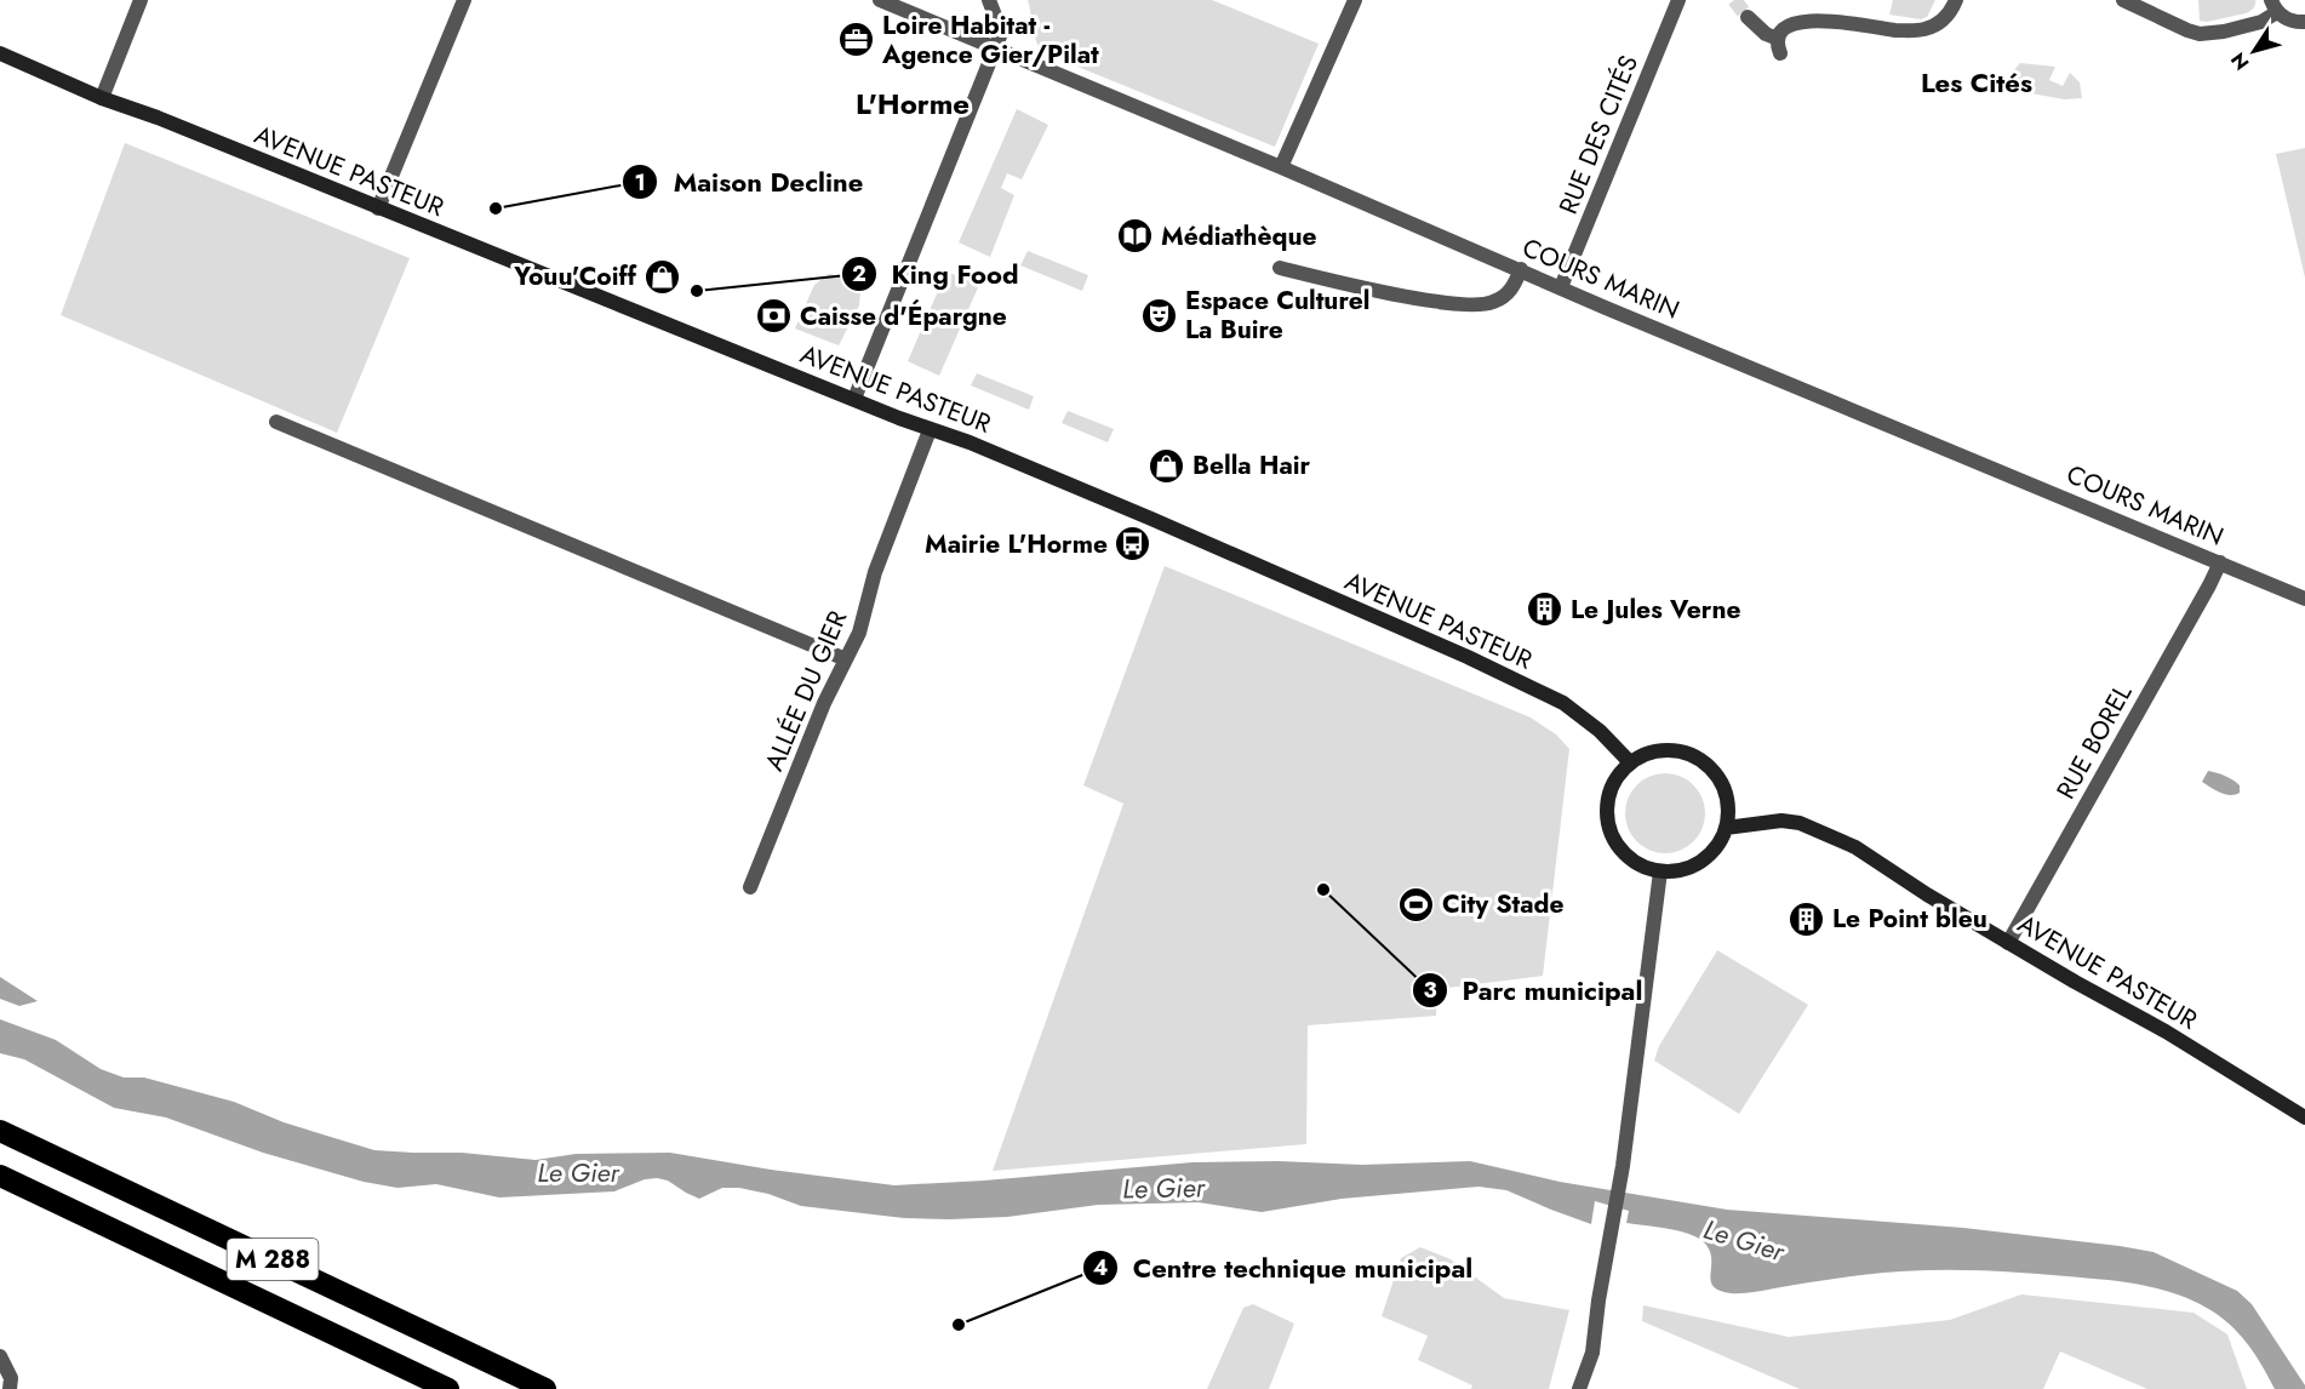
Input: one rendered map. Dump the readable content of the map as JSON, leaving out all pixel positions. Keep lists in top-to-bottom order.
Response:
{
  "streets": {
    "highway": ["M 288"],
    "main road": ["AVENUE PASTEUR"],
    "street": [
      "RUE DES CITÉS",
      "COURS MARIN",
      "ALLÉE DU GIER",
      "RUE BOREL"
    ]
  },
  "crossings": [
    ["RUE DES CITÉS", "COURS MARIN"],
    ["AVENUE PASTEUR", "ALLÉE DU GIER"],
    ["AVENUE PASTEUR", "RUE BOREL"],
    ["COURS MARIN", "RUE BOREL"]
  ],
  "districts": ["Les Cités", "L'Horme"],
  "water": ["Le Gier"],
  "places": {
    "office": ["Loire Habitat - Agence Gier/Pilat"],
    "other": [
      "Maison Decline",
      "King Food",
      "Parc municipal",
      "Centre technique municipal"
    ],
    "library": ["Médiathèque"],
    "shop": ["Youu'Coiff", "Bella Hair"],
    "theatre": ["Espace Culturel La Buire"],
    "bank": ["Caisse d'Épargne"],
    "bus stop": ["Mairie L'Horme"],
    "building": ["Le Jules Verne", "Le Point bleu"],
    "sports": ["City Stade"]
  },
  "north": "bottom left"
}
